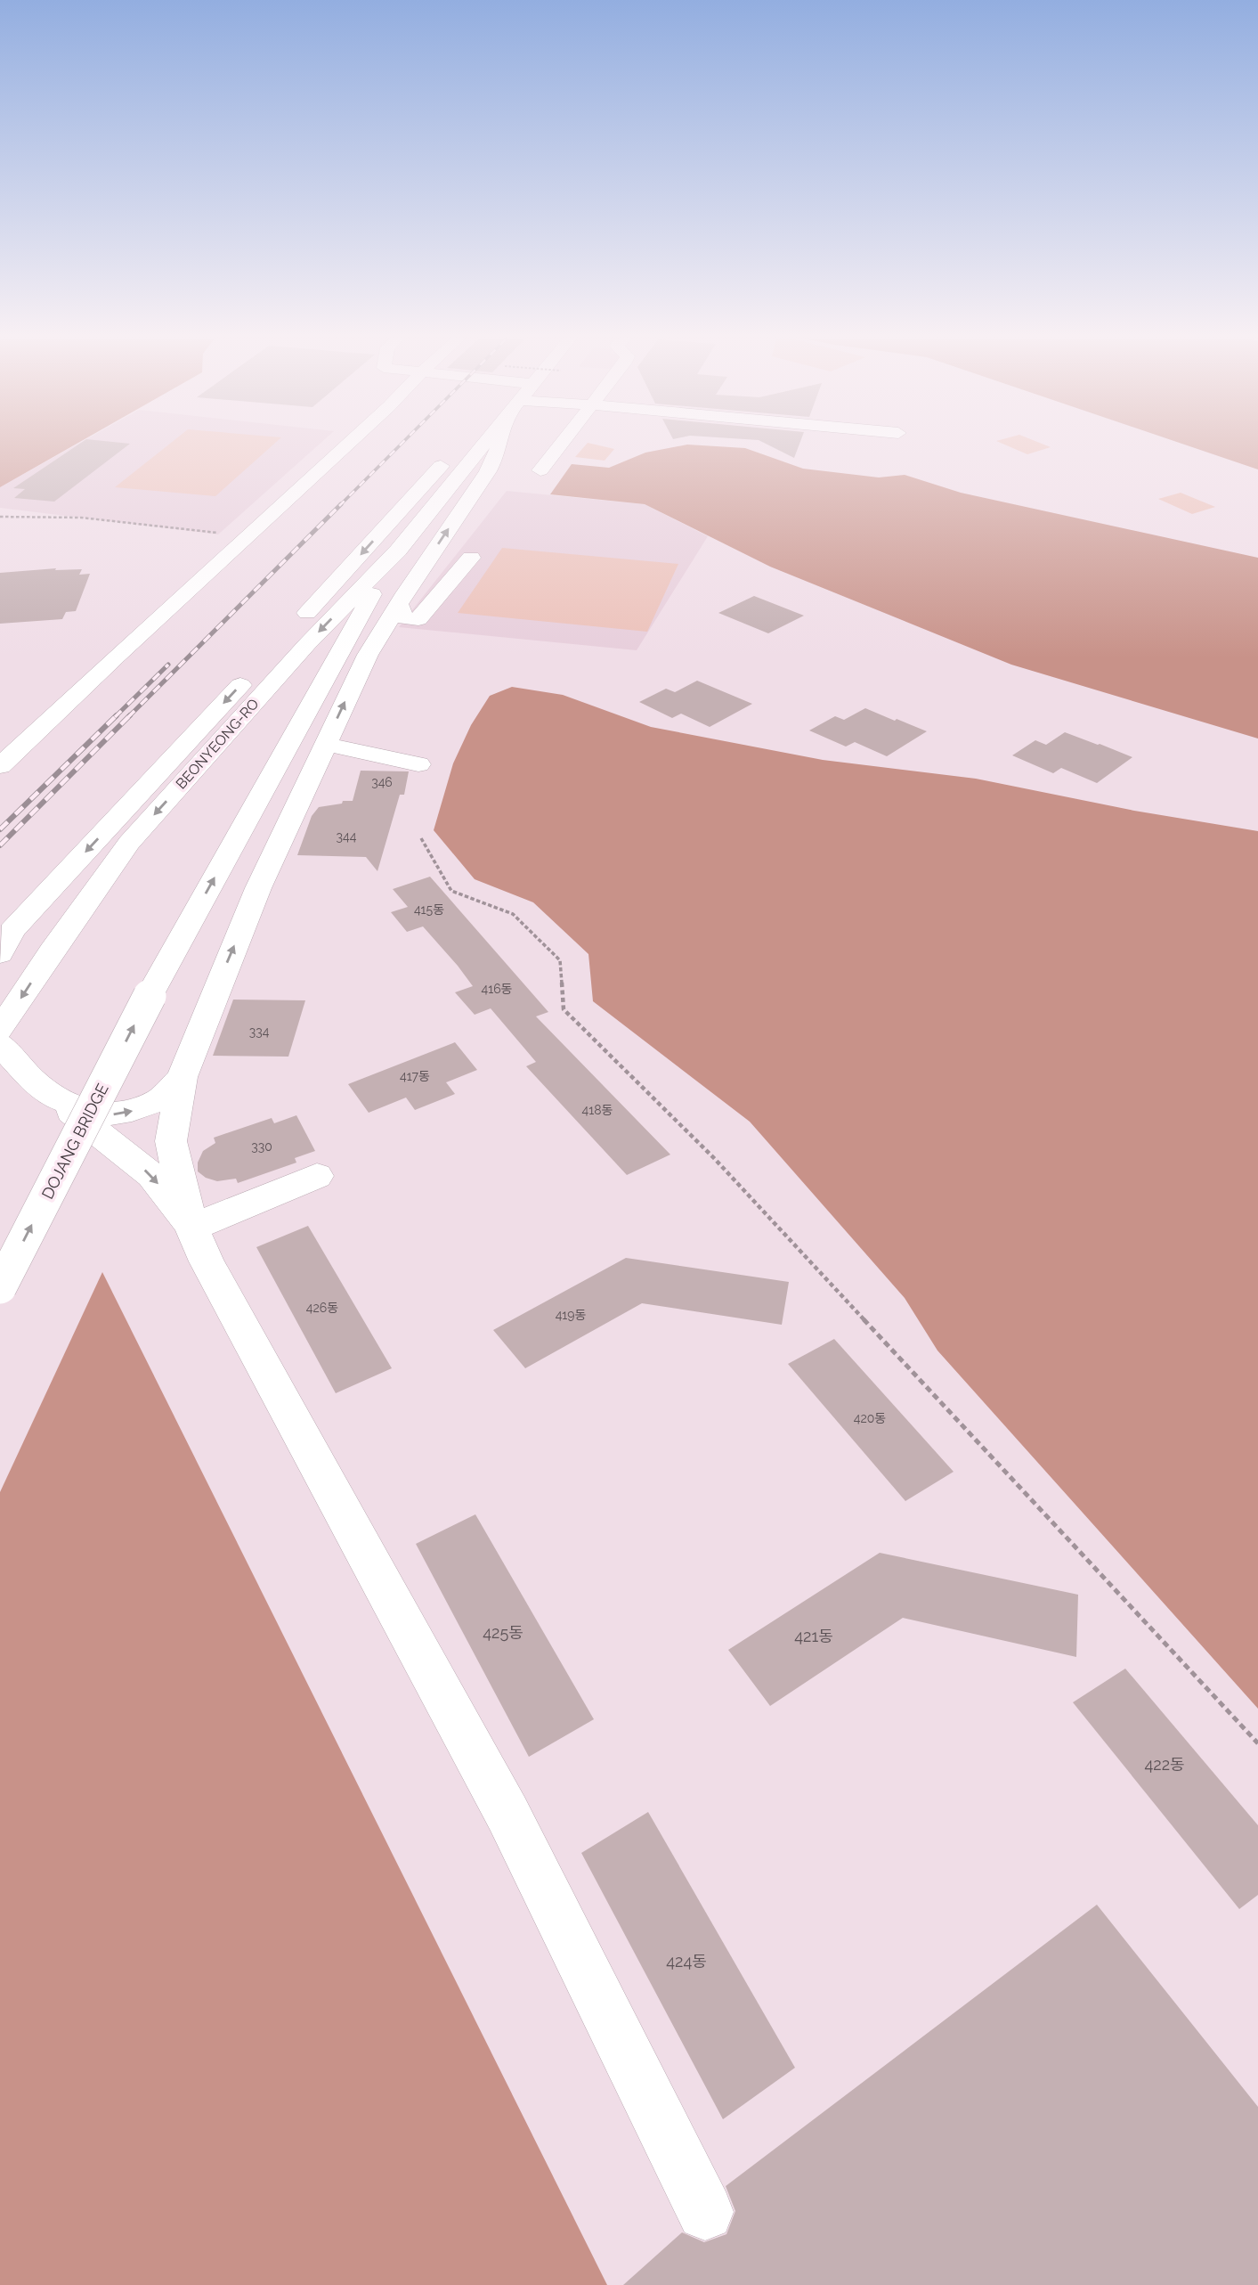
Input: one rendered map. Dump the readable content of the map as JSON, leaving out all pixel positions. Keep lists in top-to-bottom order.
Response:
{
  "streets": {
    "street": ["BEONYEONG-RO", "DOJANG BRIDGE"]
  },
  "crossings": [
    ["BEONYEONG-RO", "DOJANG BRIDGE"]
  ],
  "one_way": ["DOJANG BRIDGE"],
  "house_numbers": [
    "346",
    "344",
    "415동",
    "416동",
    "334",
    "417동",
    "418동",
    "330",
    "426동",
    "419동",
    "420동",
    "425동",
    "421동",
    "422동",
    "424동"
  ]
}
